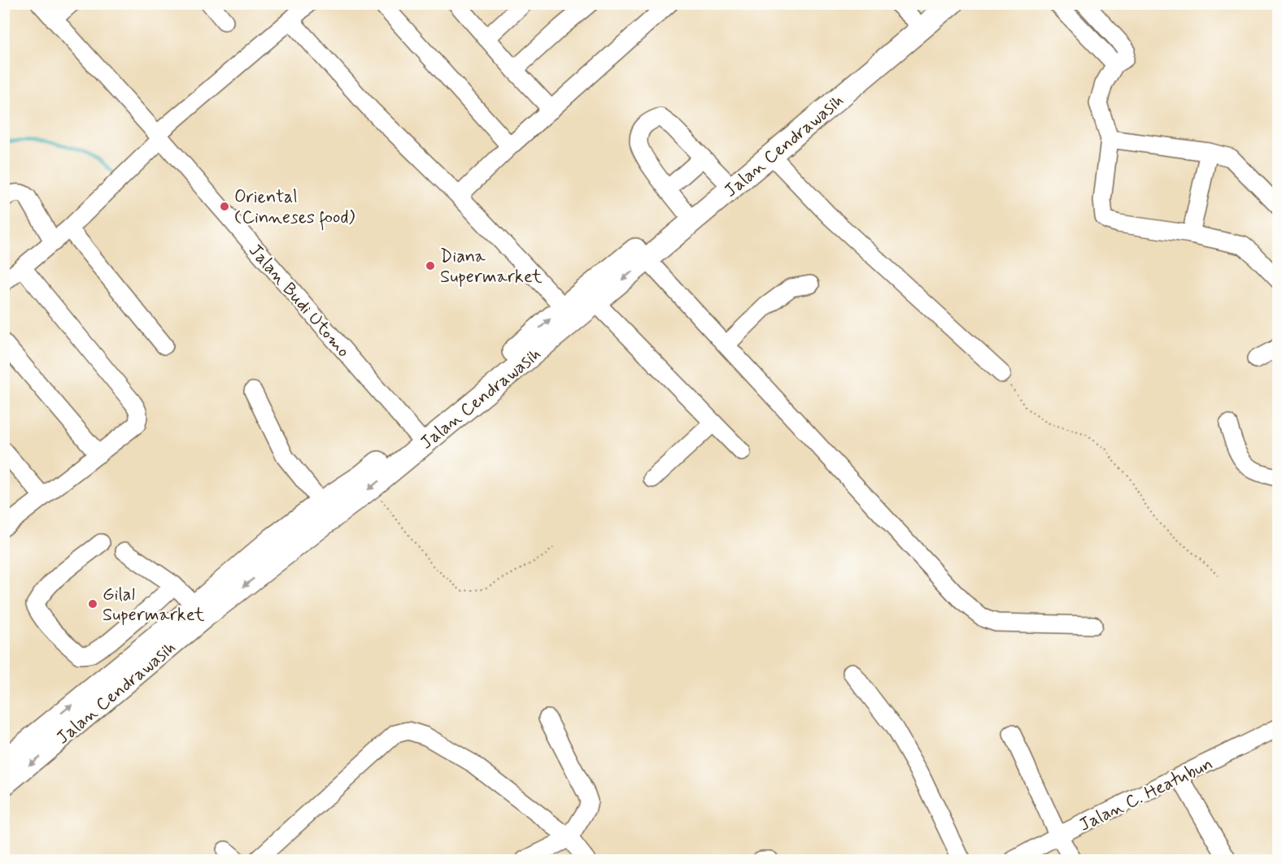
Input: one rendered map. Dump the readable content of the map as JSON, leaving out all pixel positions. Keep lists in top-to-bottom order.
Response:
{
  "streets": {
    "main road": ["Jalan Cendrawasih"],
    "street": ["Jalan Budi Utomo", "Jalan C. Heatubun"]
  },
  "crossings": [
    ["Jalan Cendrawasih", "Jalan Budi Utomo"]
  ],
  "places": ["Oriental (Cinneses food)", "Diana Supermarket", "Gilal Supermarket"]
}
